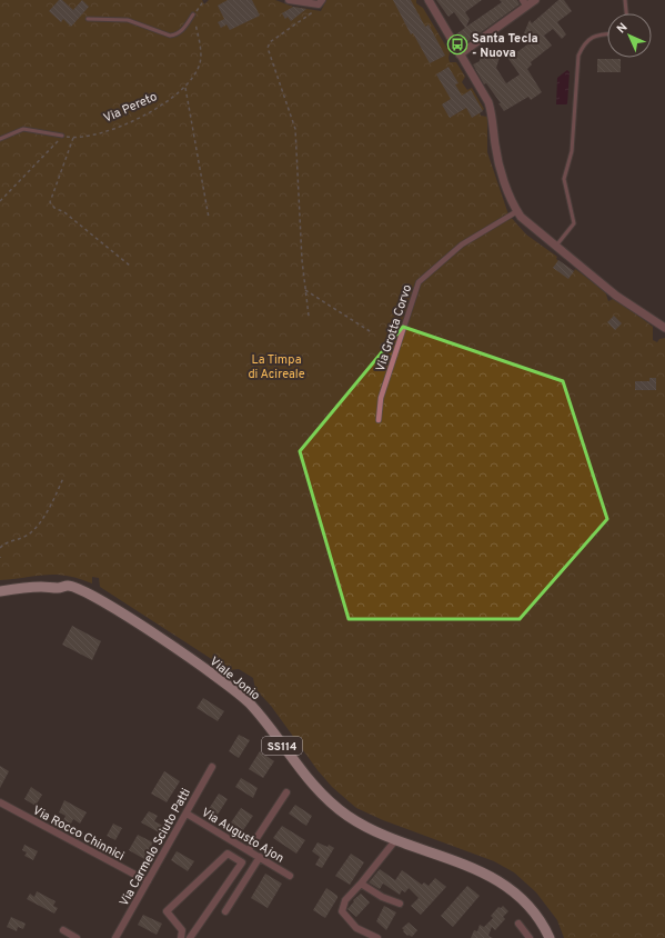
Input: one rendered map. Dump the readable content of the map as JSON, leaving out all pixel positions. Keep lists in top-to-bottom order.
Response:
{
  "streets": {
    "main road": ["Viale Jonio", "SS114"],
    "street": [
      "Via Grotta Corvo",
      "Via Rocco Chinnici",
      "Via Augusto Ajon",
      "Via Carmelo Sciuto Patti"
    ],
    "path": ["Via Pereto"]
  },
  "crossings": [
    ["Via Rocco Chinnici", "Via Carmelo Sciuto Patti"],
    ["Via Augusto Ajon", "Via Carmelo Sciuto Patti"]
  ],
  "parks": ["La Timpa di Acireale"],
  "places": {
    "bus stop": ["Santa Tecla - Nuova"]
  },
  "north": "top left"
}
